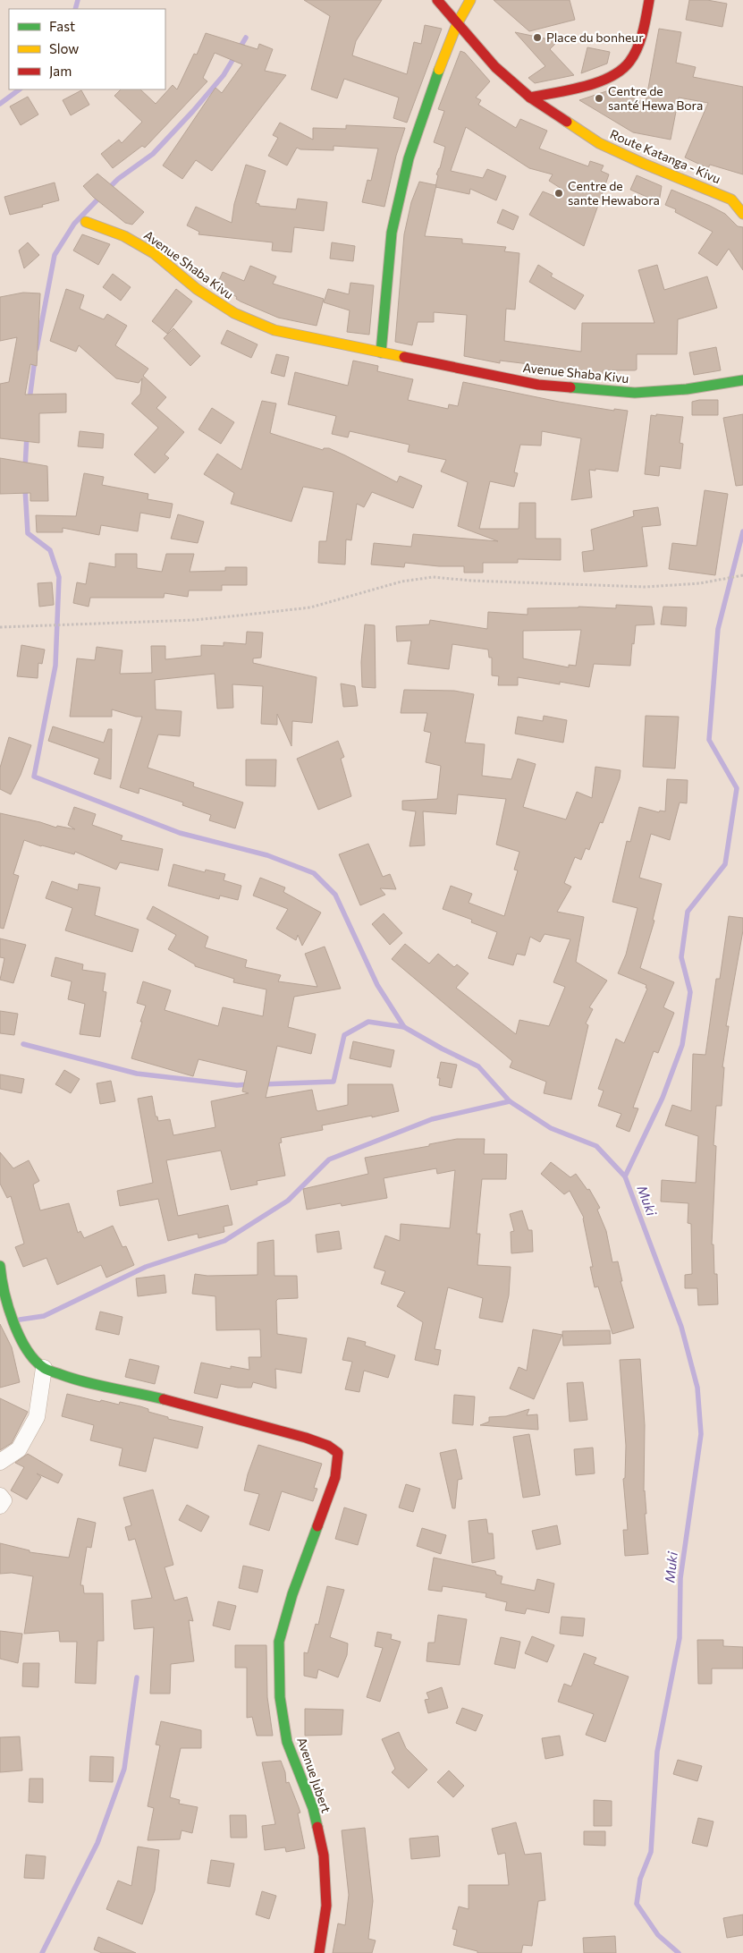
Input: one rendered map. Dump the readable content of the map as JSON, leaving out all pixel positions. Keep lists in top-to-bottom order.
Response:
{
  "streets": {
    "main road": ["Route Katanga - Kivu", "Avenue Shaba Kivu", "Avenue Jubert"]
  },
  "water": ["Muki"],
  "places": ["Place du bonheur", "Centre de santé Hewa Bora", "Centre de sante Hewabora"],
  "legend": ["Fast", "Slow", "Jam"]
}
